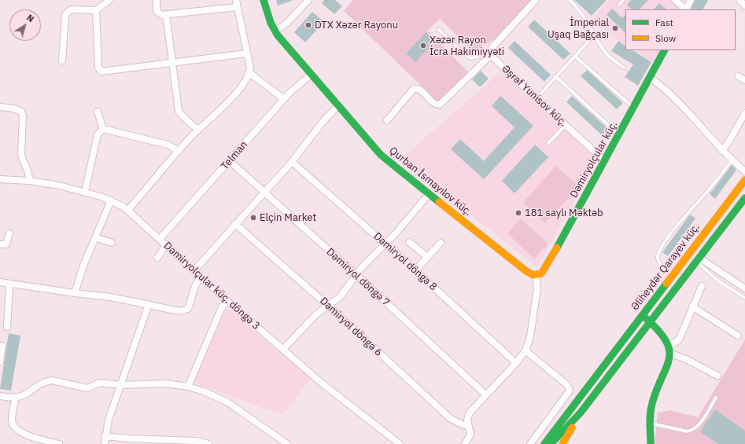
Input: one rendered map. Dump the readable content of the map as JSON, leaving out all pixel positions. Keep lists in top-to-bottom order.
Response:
{
  "streets": {
    "street": [
      "Əşrəf Yunisov küç.",
      "Telman",
      "Dəmiryolçular küç.",
      "Qurban İsmayılov küç.",
      "Dəmiryol döngə 8",
      "Əliheydər Qarayev küç.",
      "Dəmiryol döngə 7",
      "Dəmiryolçular küç. döngə 3",
      "Dəmiryol döngə 6"
    ]
  },
  "crossings": [
    ["Əşrəf Yunisov küç.", "Dəmiryolçular küç."],
    ["Telman", "Qurban İsmayılov küç."],
    ["Telman", "Dəmiryol döngə 7"],
    ["Telman", "Dəmiryolçular küç. döngə 3"],
    ["Dəmiryolçular küç.", "Qurban İsmayılov küç."]
  ],
  "places": [
    "DTX Xəzər Rayonu",
    "İmperial Uşaq Bağçası",
    "Xəzər Rayon İcra Hakimiyyəti",
    "181 saylı Məktəb",
    "Elçin Market"
  ],
  "legend": ["Fast", "Slow"],
  "north": "top right"
}
